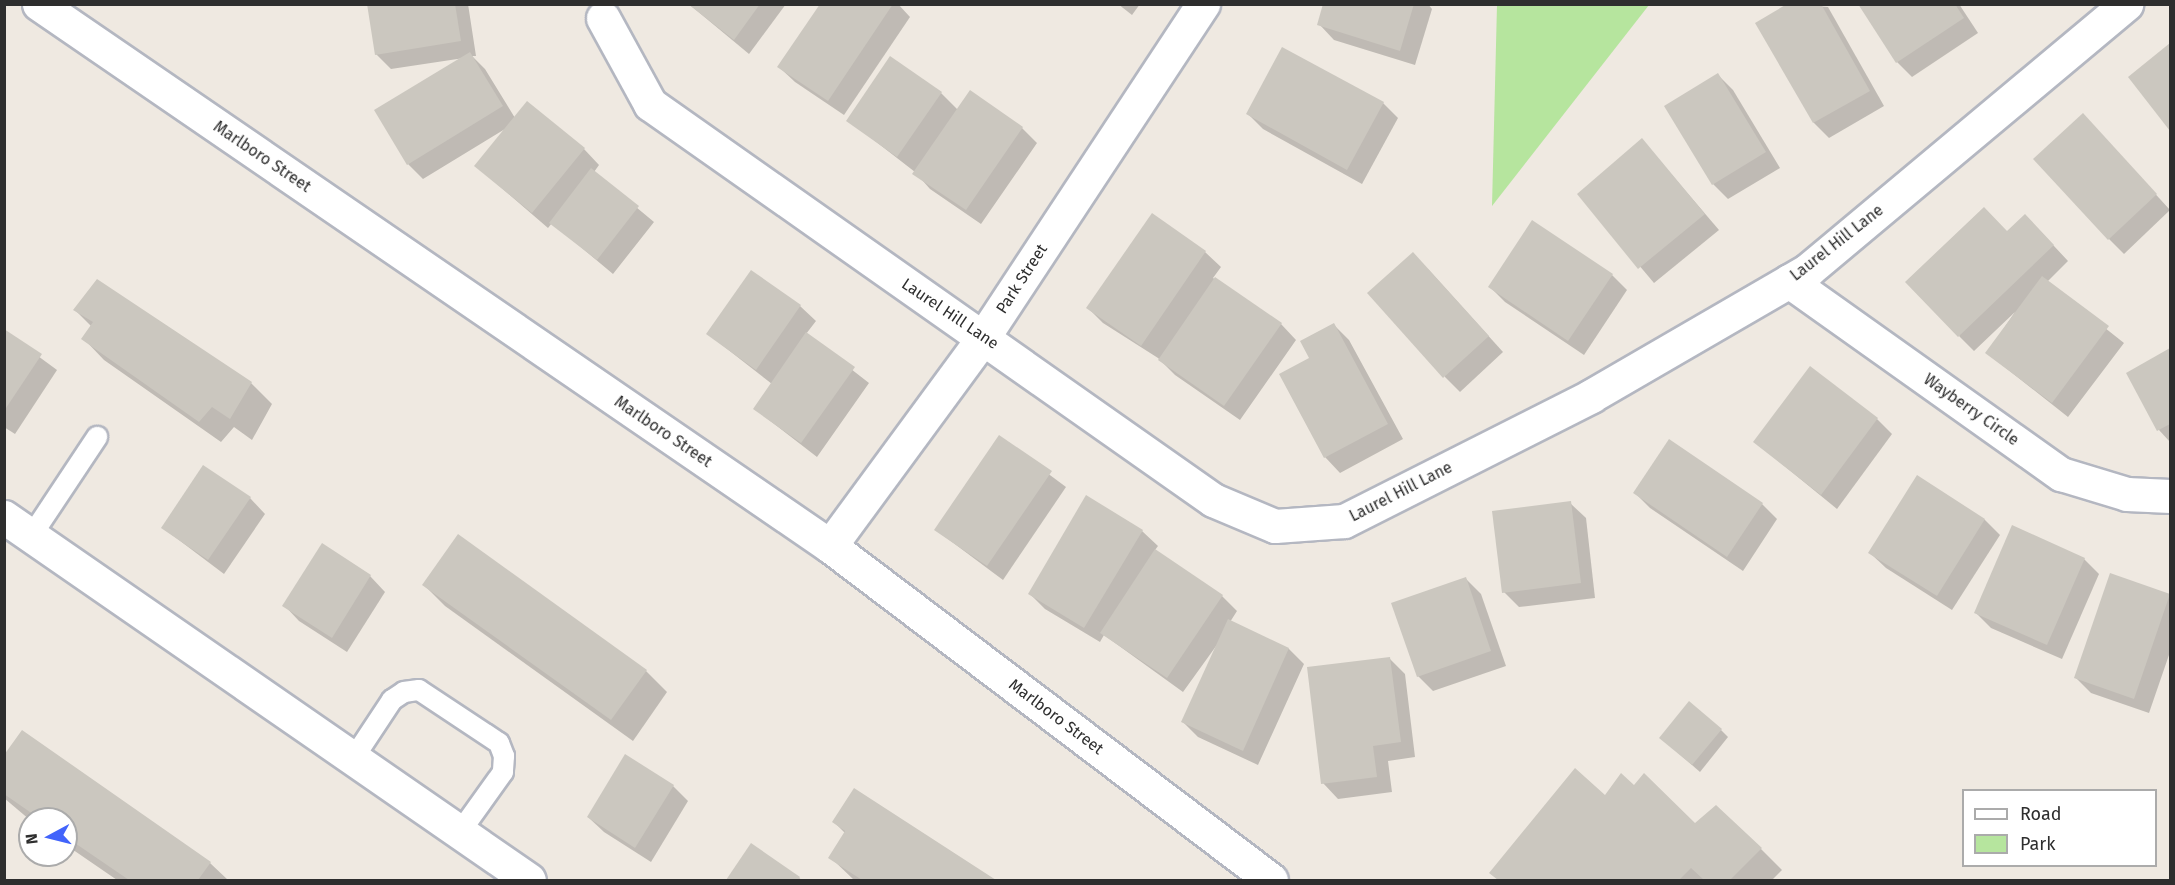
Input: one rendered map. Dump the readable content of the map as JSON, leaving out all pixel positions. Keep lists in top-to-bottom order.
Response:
{
  "streets": {
    "street": [
      "Marlboro Street",
      "Laurel Hill Lane",
      "Park Street",
      "Wayberry Circle"
    ]
  },
  "crossings": [
    ["Marlboro Street", "Park Street"],
    ["Laurel Hill Lane", "Park Street"],
    ["Laurel Hill Lane", "Wayberry Circle"]
  ],
  "legend": ["Road", "Park"],
  "north": "left"
}
